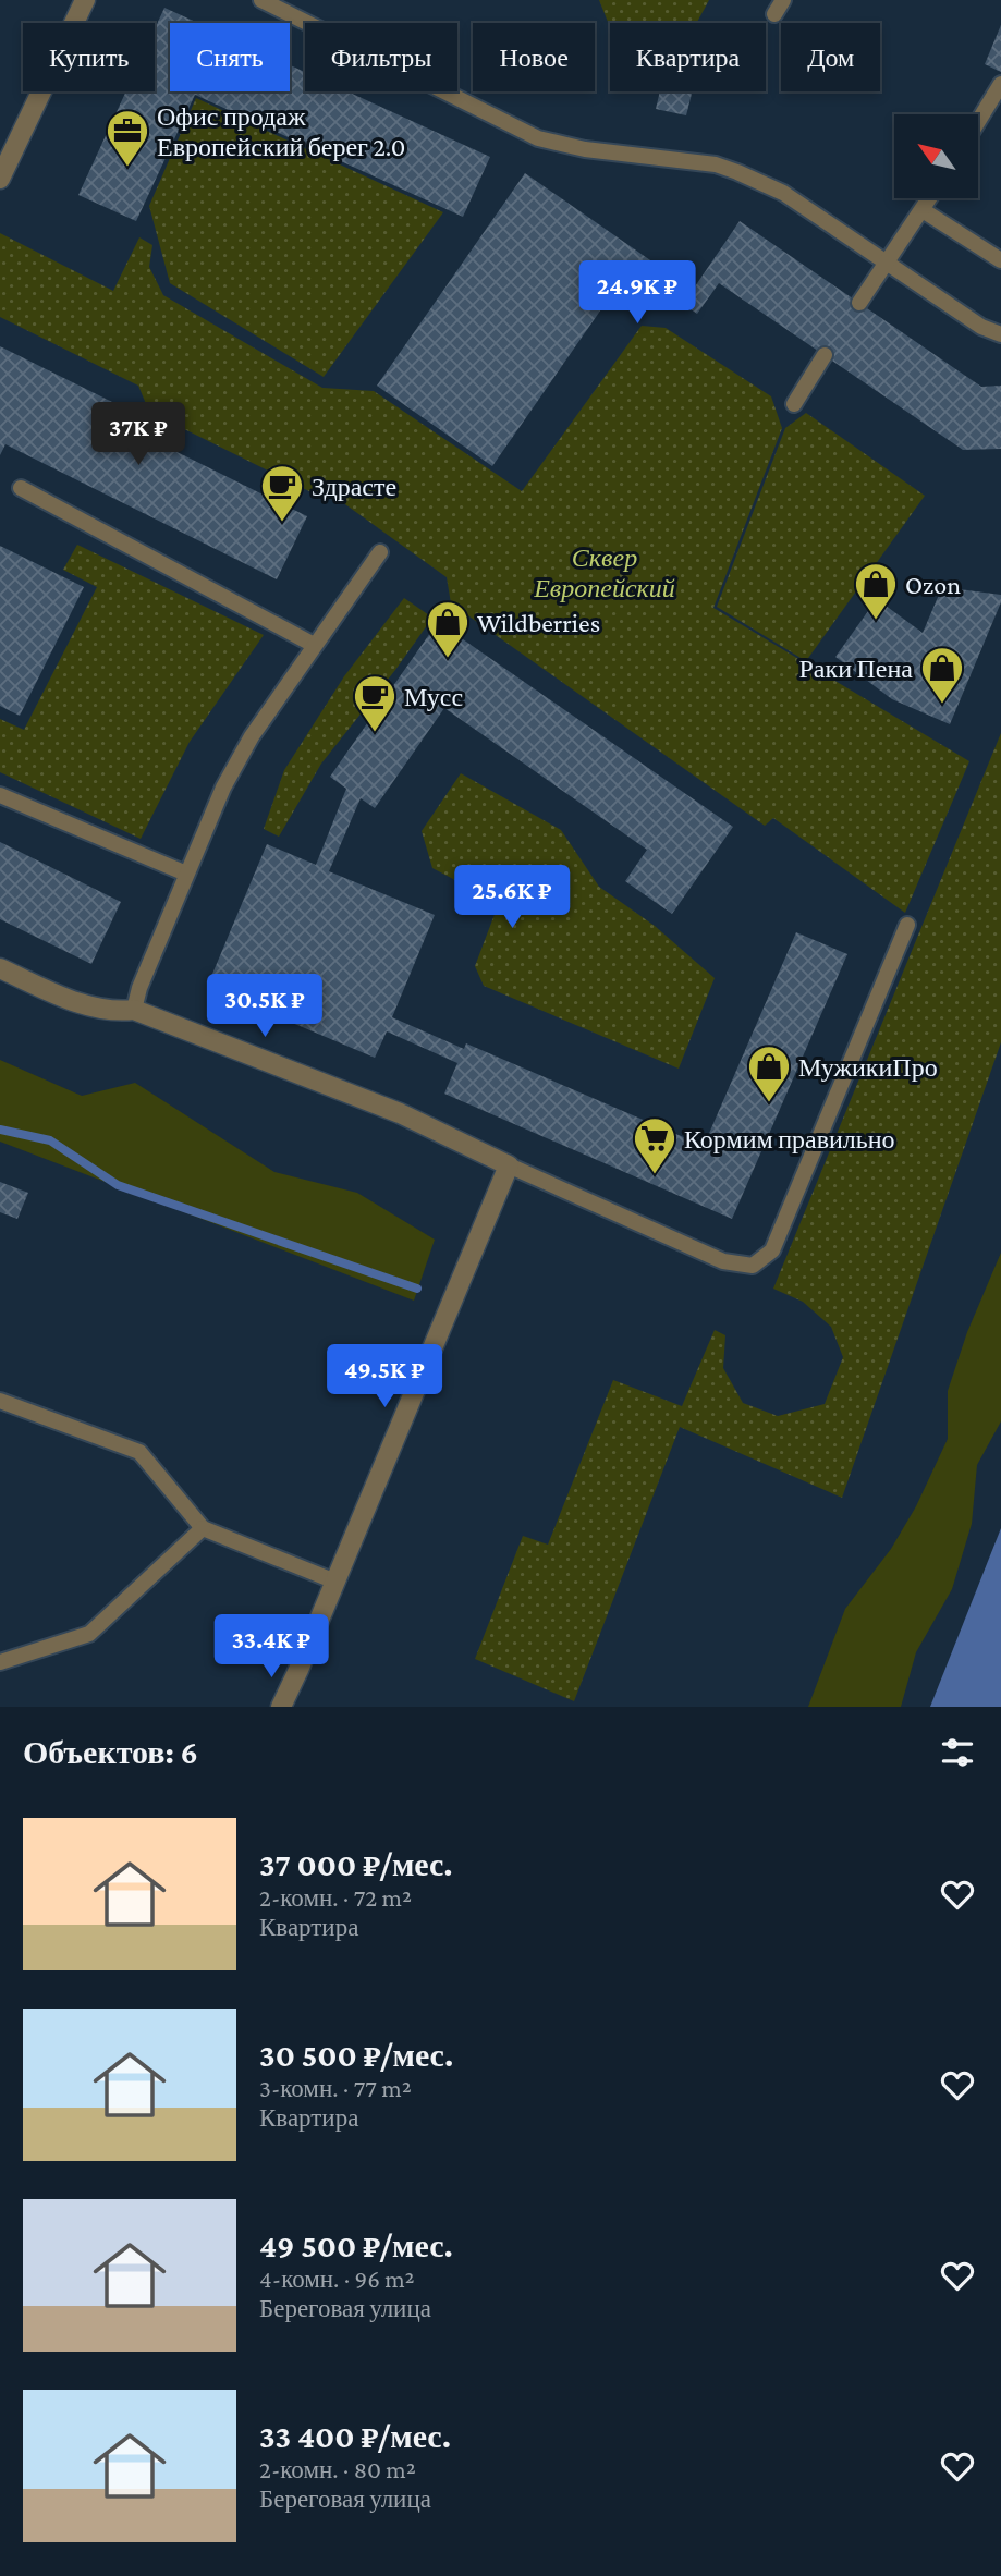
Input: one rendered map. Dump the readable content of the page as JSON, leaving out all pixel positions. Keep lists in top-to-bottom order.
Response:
{
  "parks": ["Сквер Европейский"],
  "places": {
    "office": ["Офис продаж Европейский берег 2.0"],
    "cafe": ["Здрасте", "Мусс"],
    "shop": [
      "Ozon",
      "Wildberries",
      "Раки Пена",
      "МужикиПро"
    ],
    "supermarket": ["Кормим правильно"]
  },
  "north": "top left",
  "page": {
    "chip": [
      "Купить",
      "Снять",
      "Фильтры",
      "Новое",
      "Квартира",
      "Дом"
    ],
    "price": [
      "24.9K ₽",
      "37K ₽",
      "25.6K ₽",
      "30.5K ₽",
      "49.5K ₽",
      "33.4K ₽"
    ],
    "heading": "Объектов: 6",
    "list": [
      {
        "name": "37 000 ₽/мес.",
        "note": "2-комн. · 72 m² · Квартира"
      },
      {
        "name": "30 500 ₽/мес.",
        "note": "3-комн. · 77 m² · Квартира"
      },
      {
        "name": "49 500 ₽/мес.",
        "note": "4-комн. · 96 m² · Береговая улица"
      },
      {
        "name": "33 400 ₽/мес.",
        "note": "2-комн. · 80 m² · Береговая улица"
      }
    ]
  }
}
